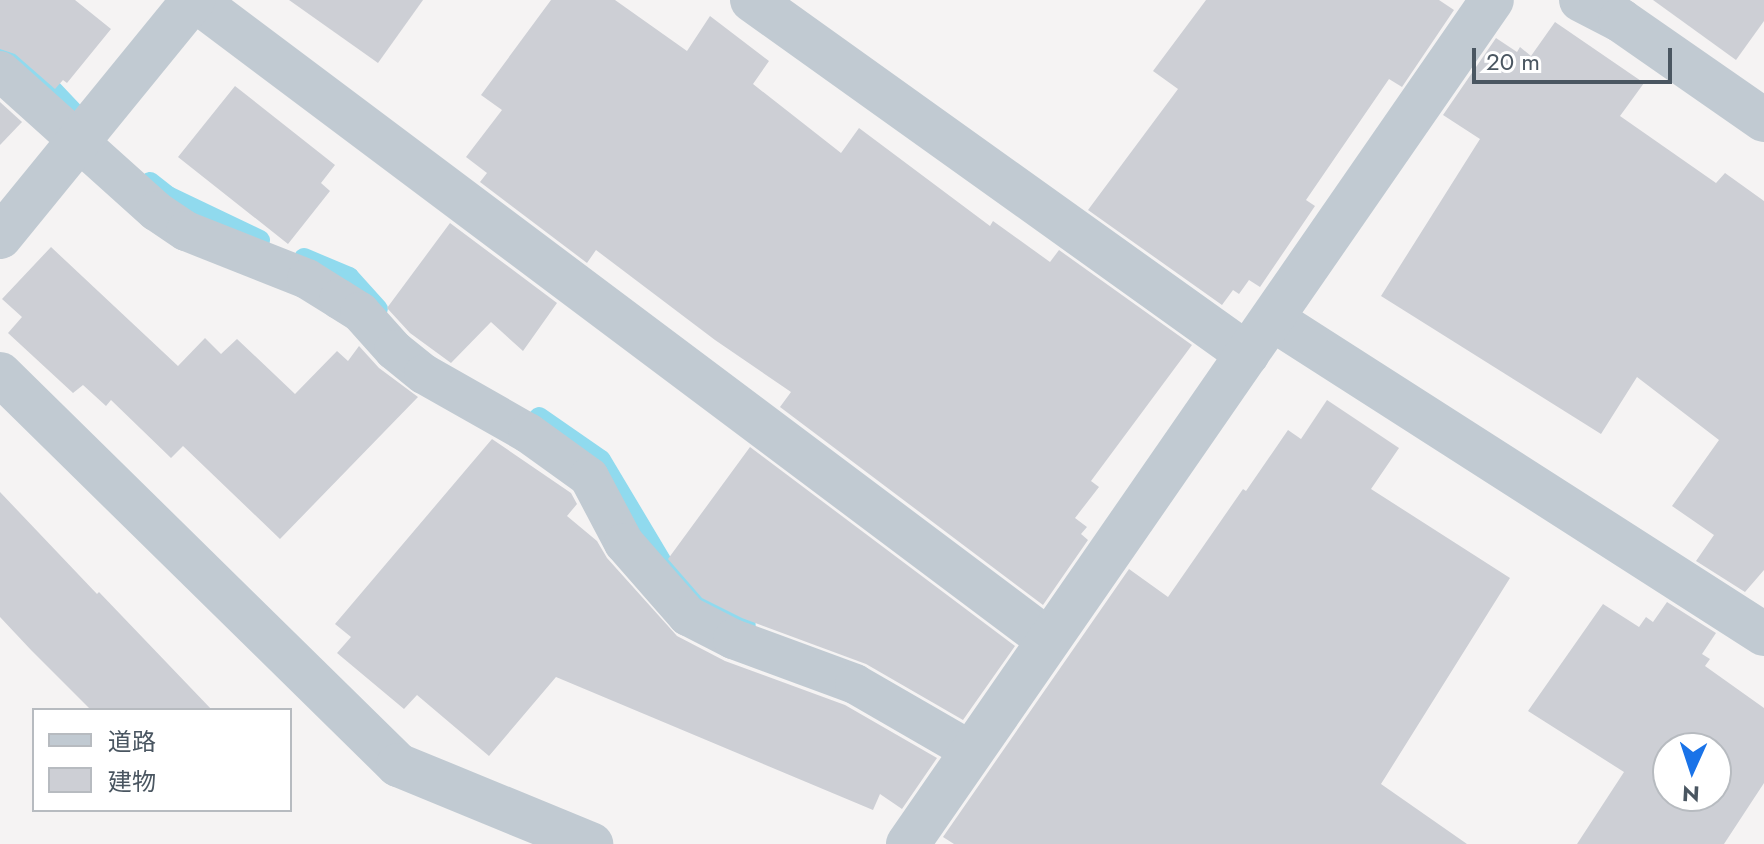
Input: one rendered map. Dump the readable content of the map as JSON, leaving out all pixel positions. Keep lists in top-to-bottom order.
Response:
{
  "legend": ["道路", "建物"],
  "scale_bar": "20 m",
  "north": "bottom"
}
